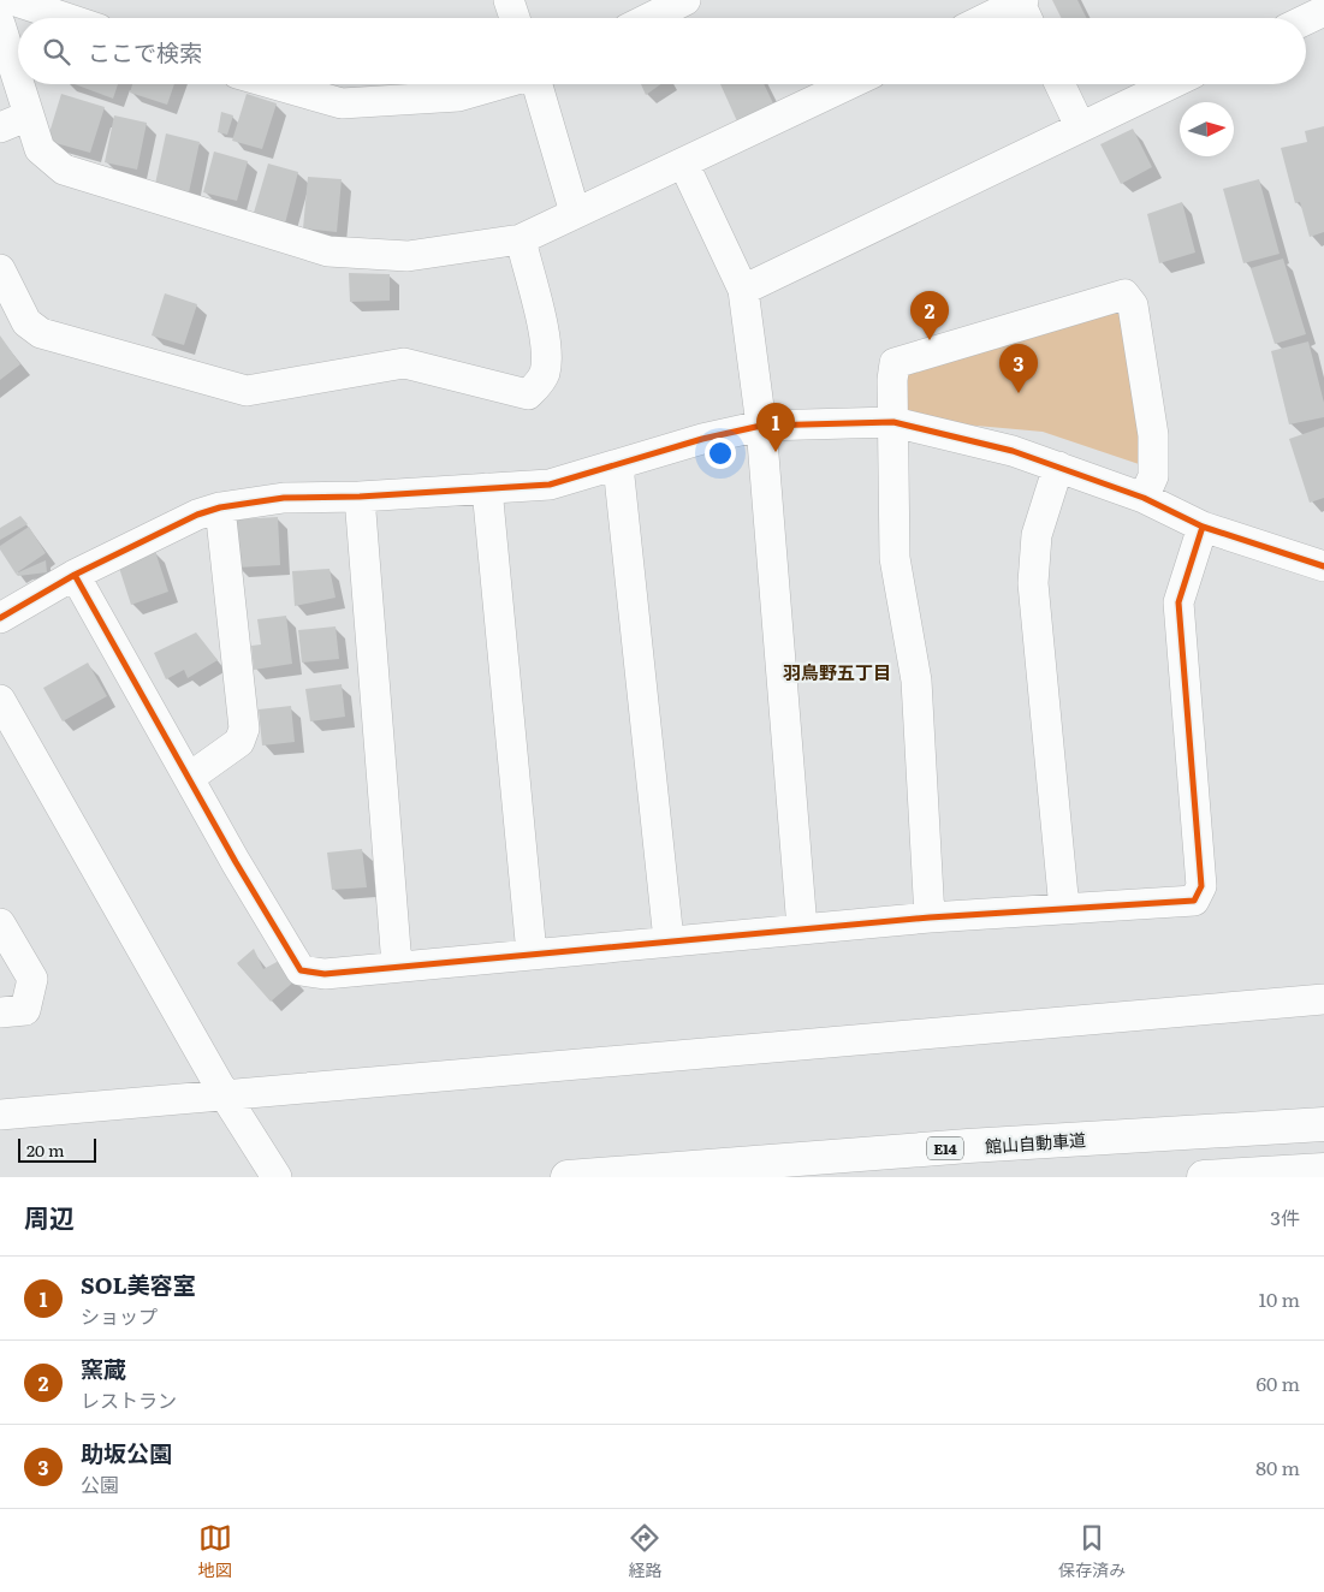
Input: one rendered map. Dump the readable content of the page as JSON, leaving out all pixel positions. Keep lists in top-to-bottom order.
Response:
{
  "streets": {
    "highway": ["館山自動車道", "E14"]
  },
  "districts": ["羽鳥野五丁目"],
  "scale_bar": "20 m",
  "north": "right",
  "page": {
    "search": "ここで検索",
    "pins": ["2", "3", "1"],
    "scale": "20 m",
    "heading": ["周辺", "3件"],
    "list": [
      {
        "mark": "1",
        "name": "SOL美容室",
        "note": "ショップ",
        "value": "10 m"
      },
      {
        "mark": "2",
        "name": "窯蔵",
        "note": "レストラン",
        "value": "60 m"
      },
      {
        "mark": "3",
        "name": "助坂公園",
        "note": "公園",
        "value": "80 m"
      }
    ],
    "nav": ["地図", "経路", "保存済み"]
  }
}
